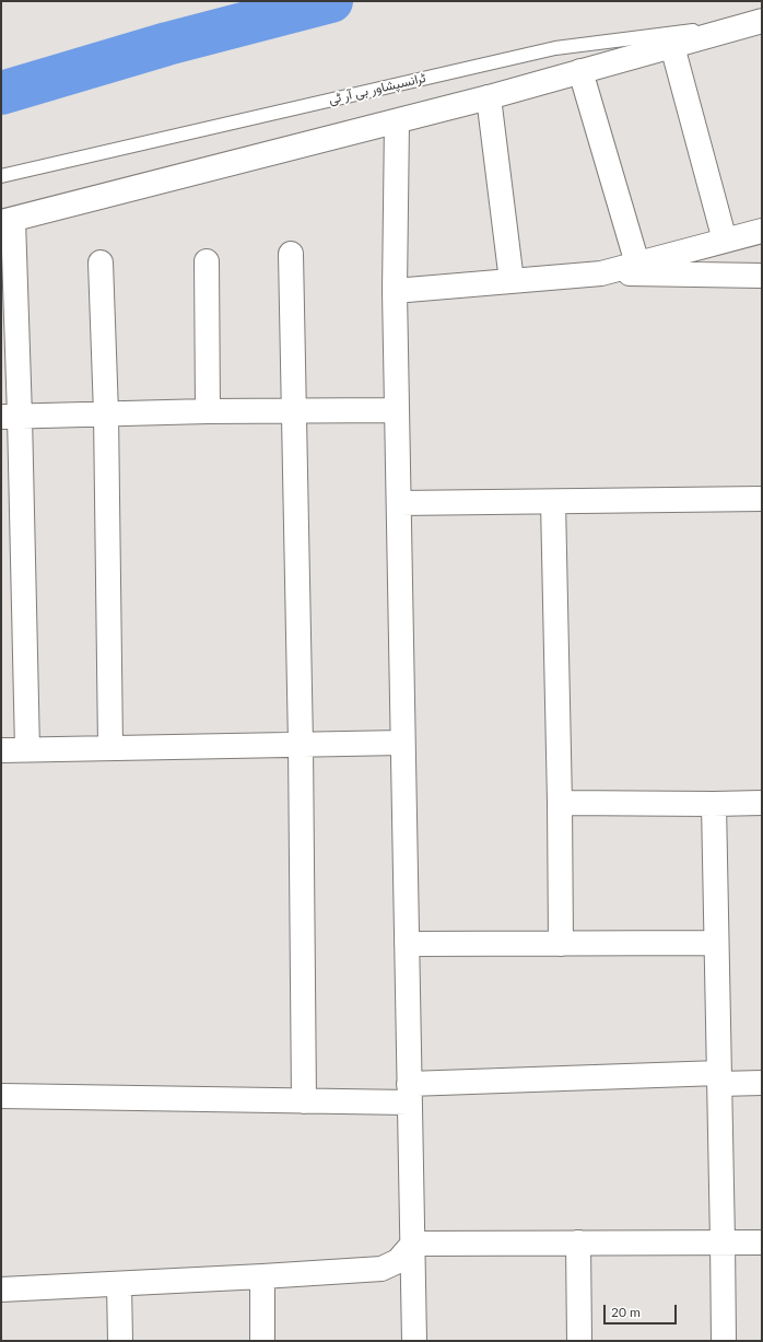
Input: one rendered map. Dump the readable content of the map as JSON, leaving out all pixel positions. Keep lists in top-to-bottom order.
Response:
{
  "streets": {
    "lane": ["ٹرانسپشاور بی آر ٹی"]
  },
  "scale_bar": "20 m"
}
